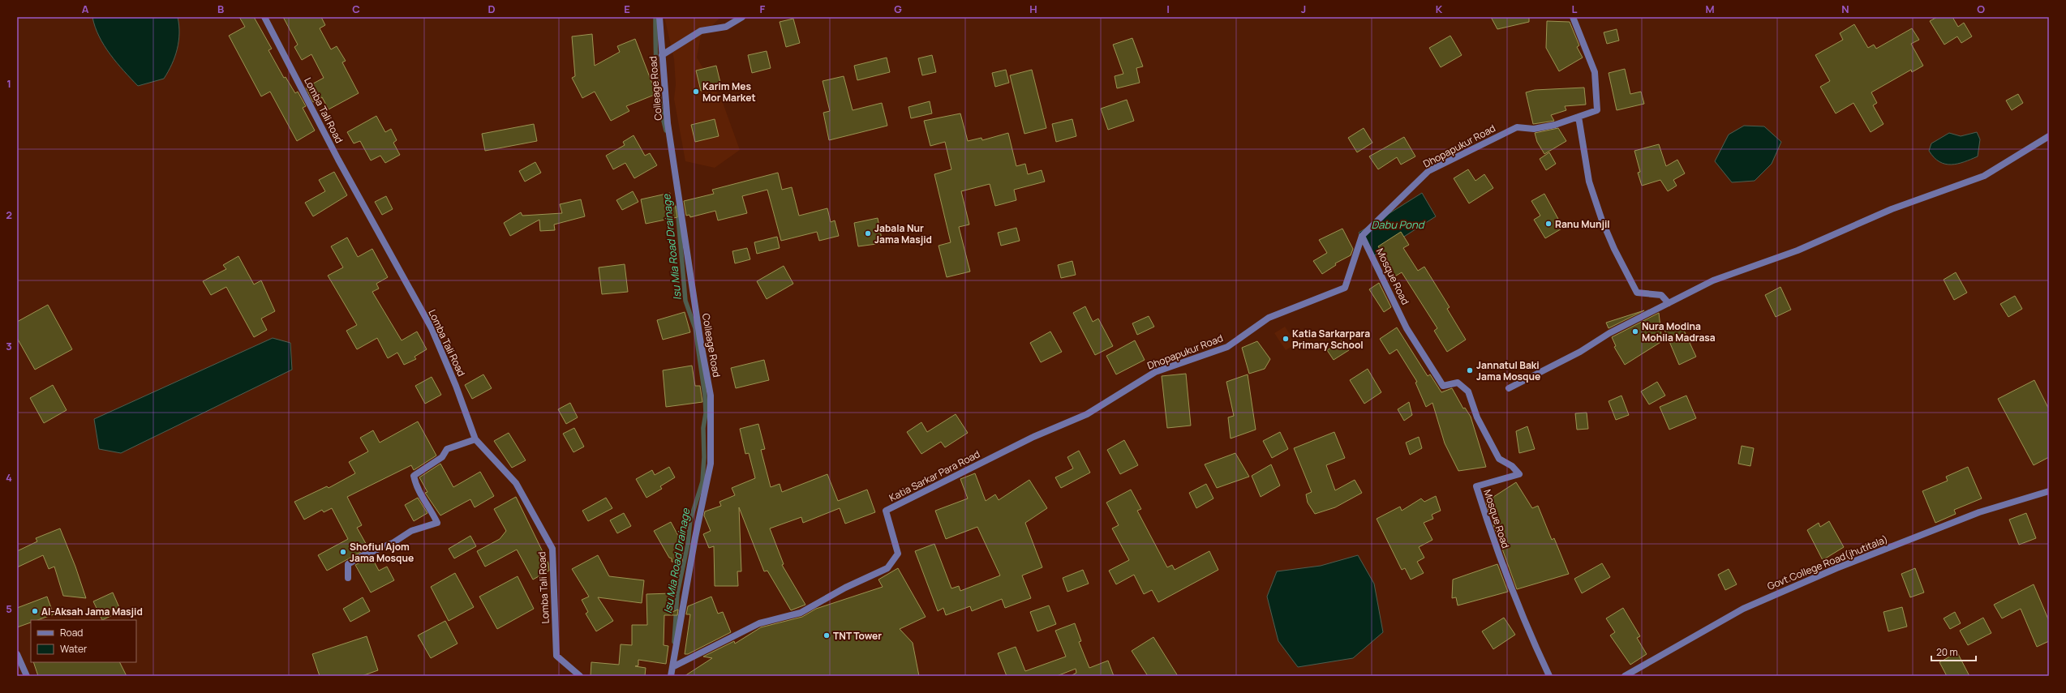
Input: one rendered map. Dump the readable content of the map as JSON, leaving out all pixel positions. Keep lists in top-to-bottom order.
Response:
{
  "streets": {
    "street": [
      "Colleage Road",
      "Lomba Tali Road",
      "Dhopapukur Road",
      "Mosque Road",
      "Katia Sarkar Para Road",
      "Govt.College Road(jhutitala)"
    ]
  },
  "crossings": [
    ["Colleage Road", "Katia Sarkar Para Road"],
    ["Dhopapukur Road", "Mosque Road"],
    ["Dhopapukur Road", "Katia Sarkar Para Road"]
  ],
  "water": ["Dabu Pond", "Isu Mia Road Drainage"],
  "places": [
    "Karim Mes Mor Market",
    "Ranu Munjil",
    "Jabala Nur Jama Masjid",
    "Nura Modina Mohila Madrasa",
    "Katia Sarkarpara Primary School",
    "Jannatul Baki Jama Mosque",
    "Shofiul Ajom Jama Mosque",
    "Al-Aksah Jama Masjid",
    "TNT Tower"
  ],
  "legend": ["Road", "Water"],
  "scale_bar": "20 m",
  "grid": {
    "columns": [
      "A",
      "B",
      "C",
      "D",
      "E",
      "F",
      "G",
      "H",
      "I",
      "J",
      "K",
      "L",
      "M",
      "N",
      "O"
    ],
    "rows": [
      "1",
      "2",
      "3",
      "4",
      "5"
    ]
  }
}
